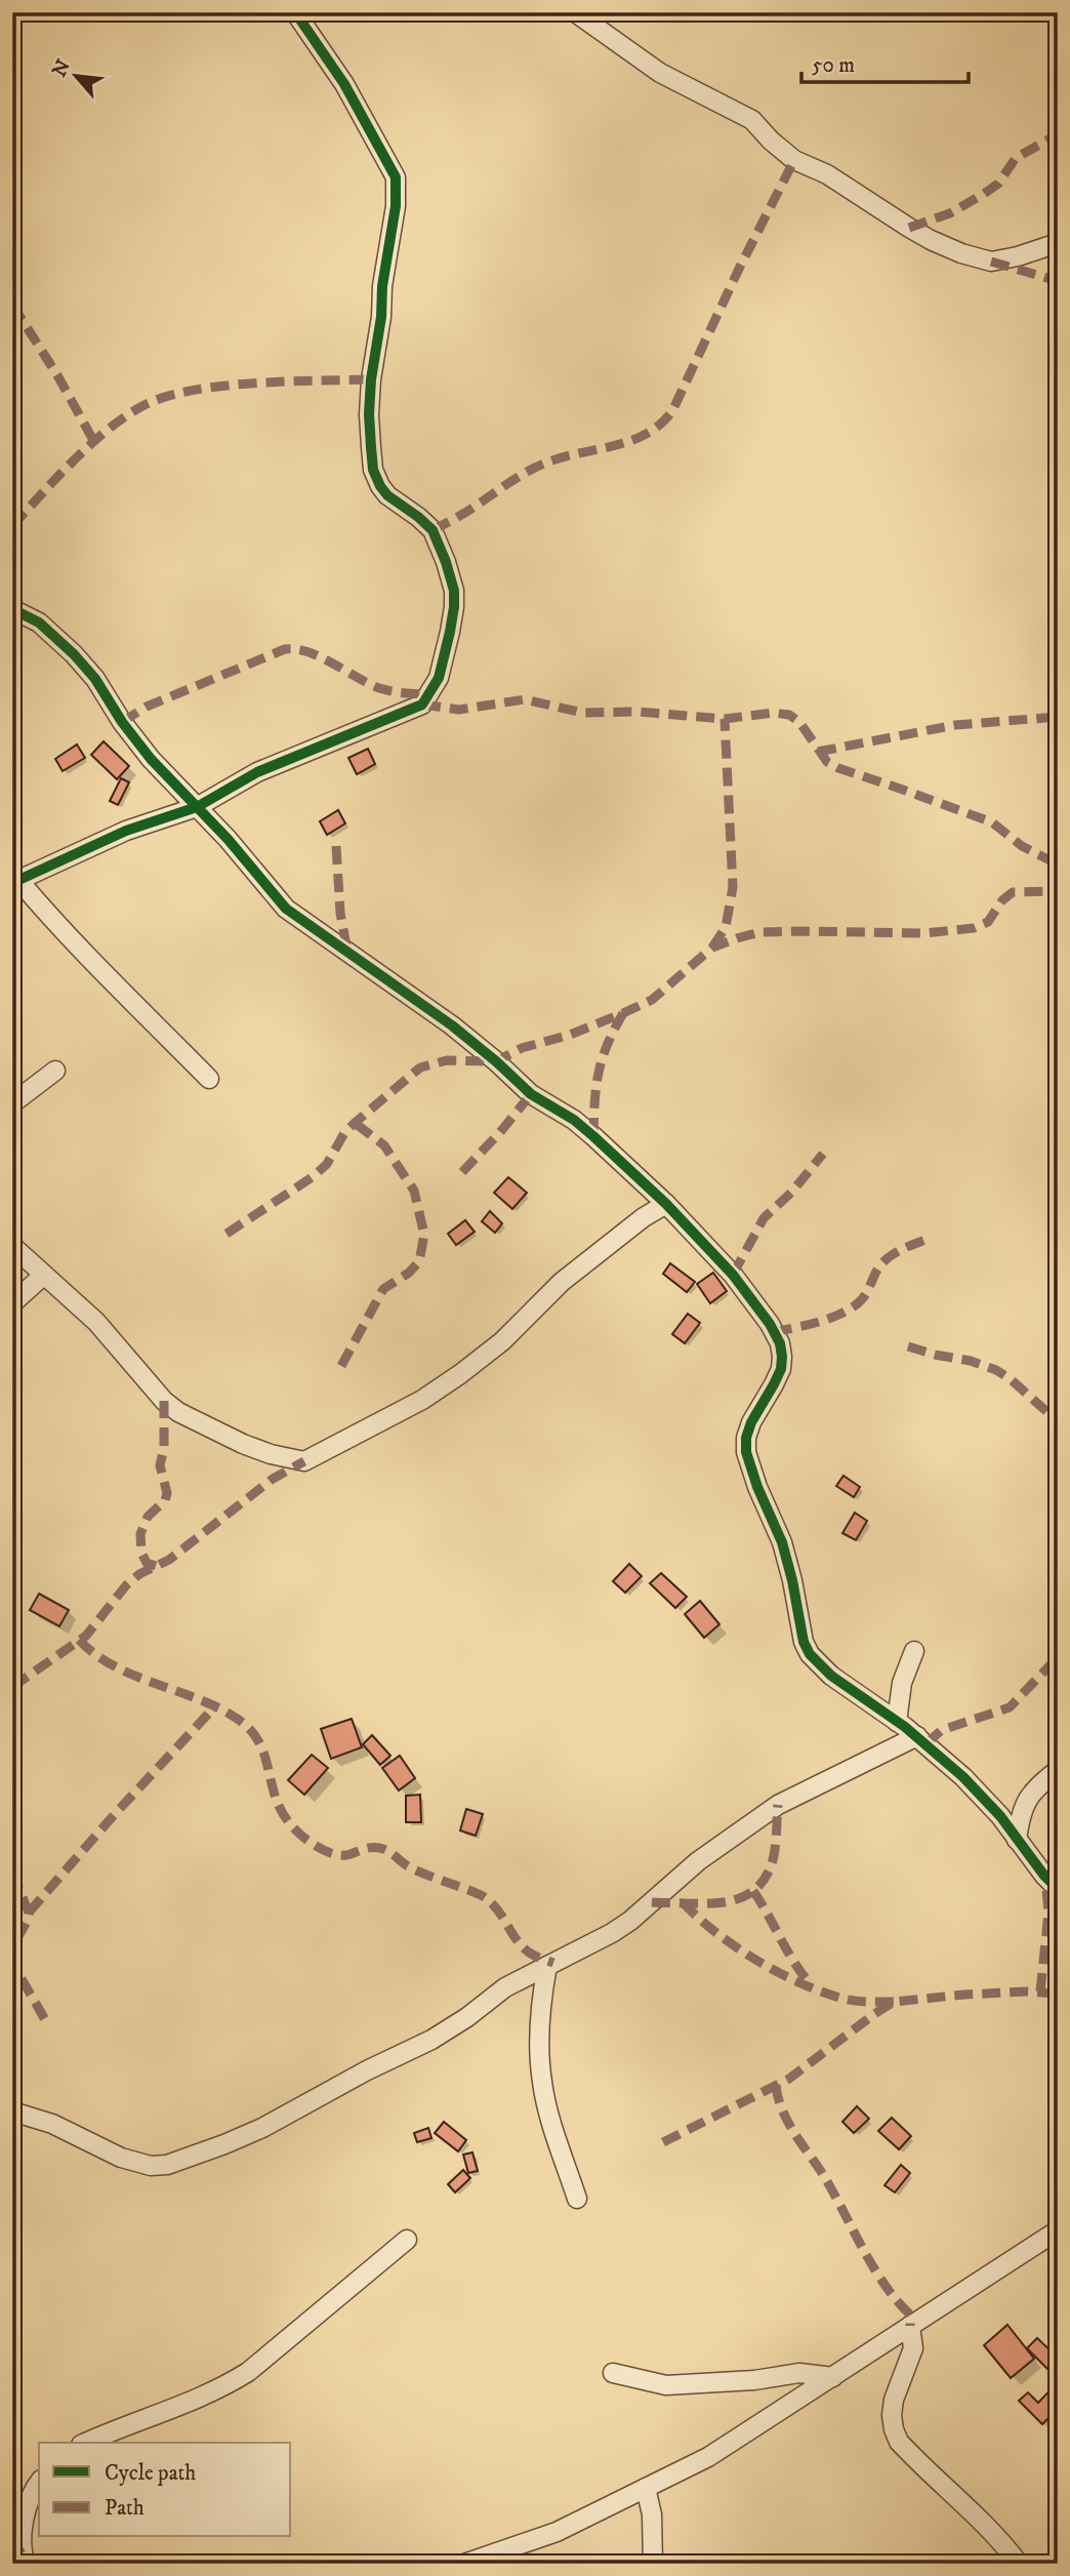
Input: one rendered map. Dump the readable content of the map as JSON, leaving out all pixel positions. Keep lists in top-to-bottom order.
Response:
{
  "legend": ["Cycle path", "Path"],
  "scale_bar": "50 m",
  "north": "top left"
}
